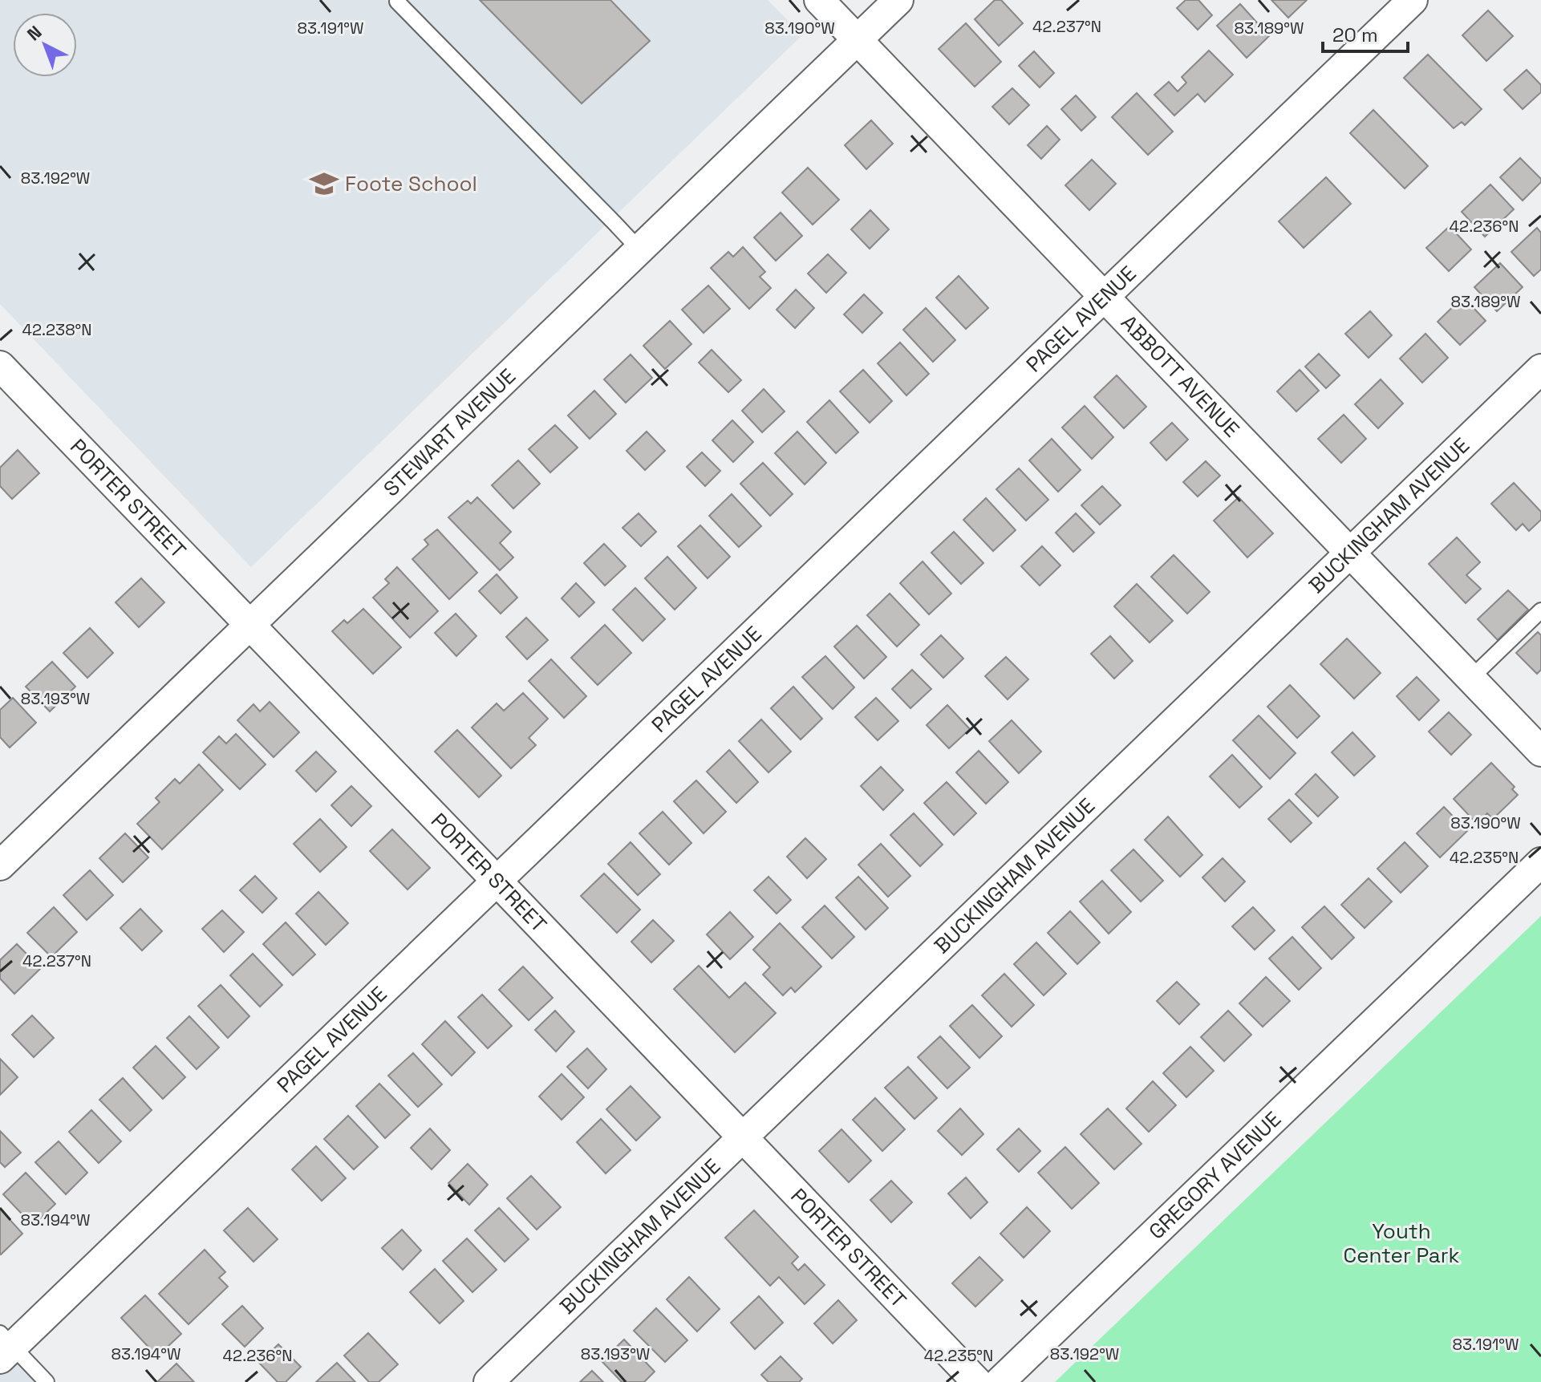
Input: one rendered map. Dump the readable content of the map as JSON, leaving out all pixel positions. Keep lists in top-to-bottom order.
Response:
{
  "streets": {
    "street": [
      "PAGEL AVENUE",
      "ABBOTT AVENUE",
      "STEWART AVENUE",
      "PORTER STREET",
      "BUCKINGHAM AVENUE",
      "GREGORY AVENUE"
    ]
  },
  "crossings": [
    ["PAGEL AVENUE", "ABBOTT AVENUE"],
    ["PAGEL AVENUE", "PORTER STREET"],
    ["ABBOTT AVENUE", "STEWART AVENUE"],
    ["ABBOTT AVENUE", "BUCKINGHAM AVENUE"],
    ["STEWART AVENUE", "PORTER STREET"],
    ["PORTER STREET", "BUCKINGHAM AVENUE"]
  ],
  "parks": ["Youth Center Park"],
  "places": {
    "school or university": ["Foote School"]
  },
  "scale_bar": "20 m",
  "north": "top left",
  "coordinates": [
    "42.237°N",
    "83.191°W",
    "83.190°W",
    "83.189°W",
    "83.192°W",
    "42.236°N",
    "42.238°N",
    "83.193°W",
    "42.235°N",
    "83.194°W"
  ]
}
